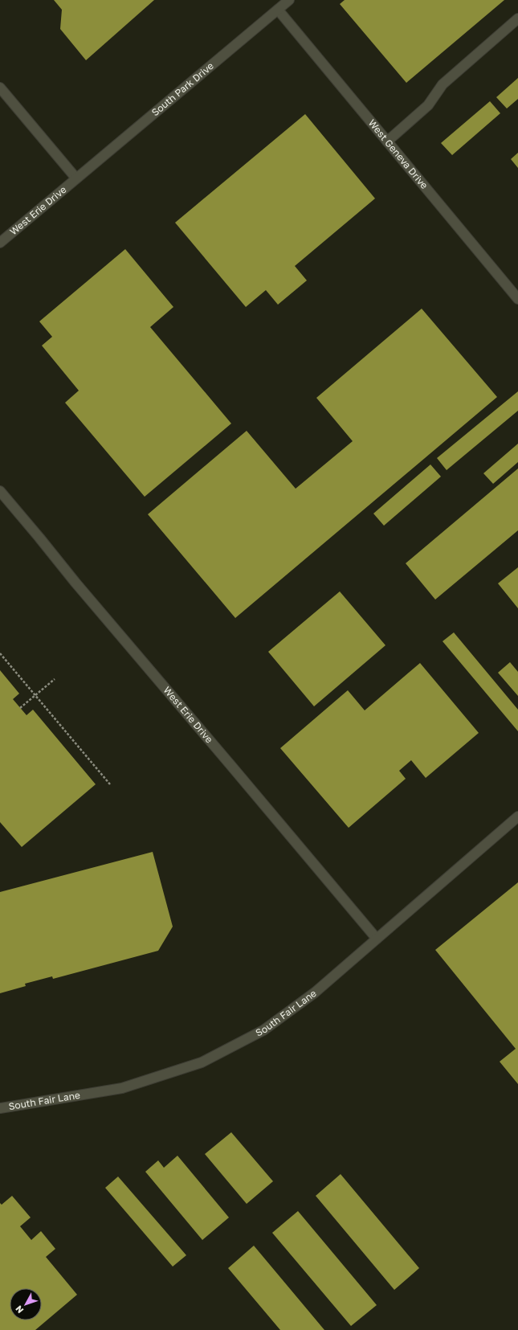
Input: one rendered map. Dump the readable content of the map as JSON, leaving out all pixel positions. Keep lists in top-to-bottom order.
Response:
{
  "streets": {
    "street": [
      "South Park Drive",
      "West Geneva Drive",
      "West Erie Drive",
      "South Fair Lane"
    ]
  },
  "crossings": [
    ["South Park Drive", "West Geneva Drive"],
    ["South Park Drive", "West Erie Drive"],
    ["West Erie Drive", "South Fair Lane"]
  ],
  "north": "bottom left"
}
